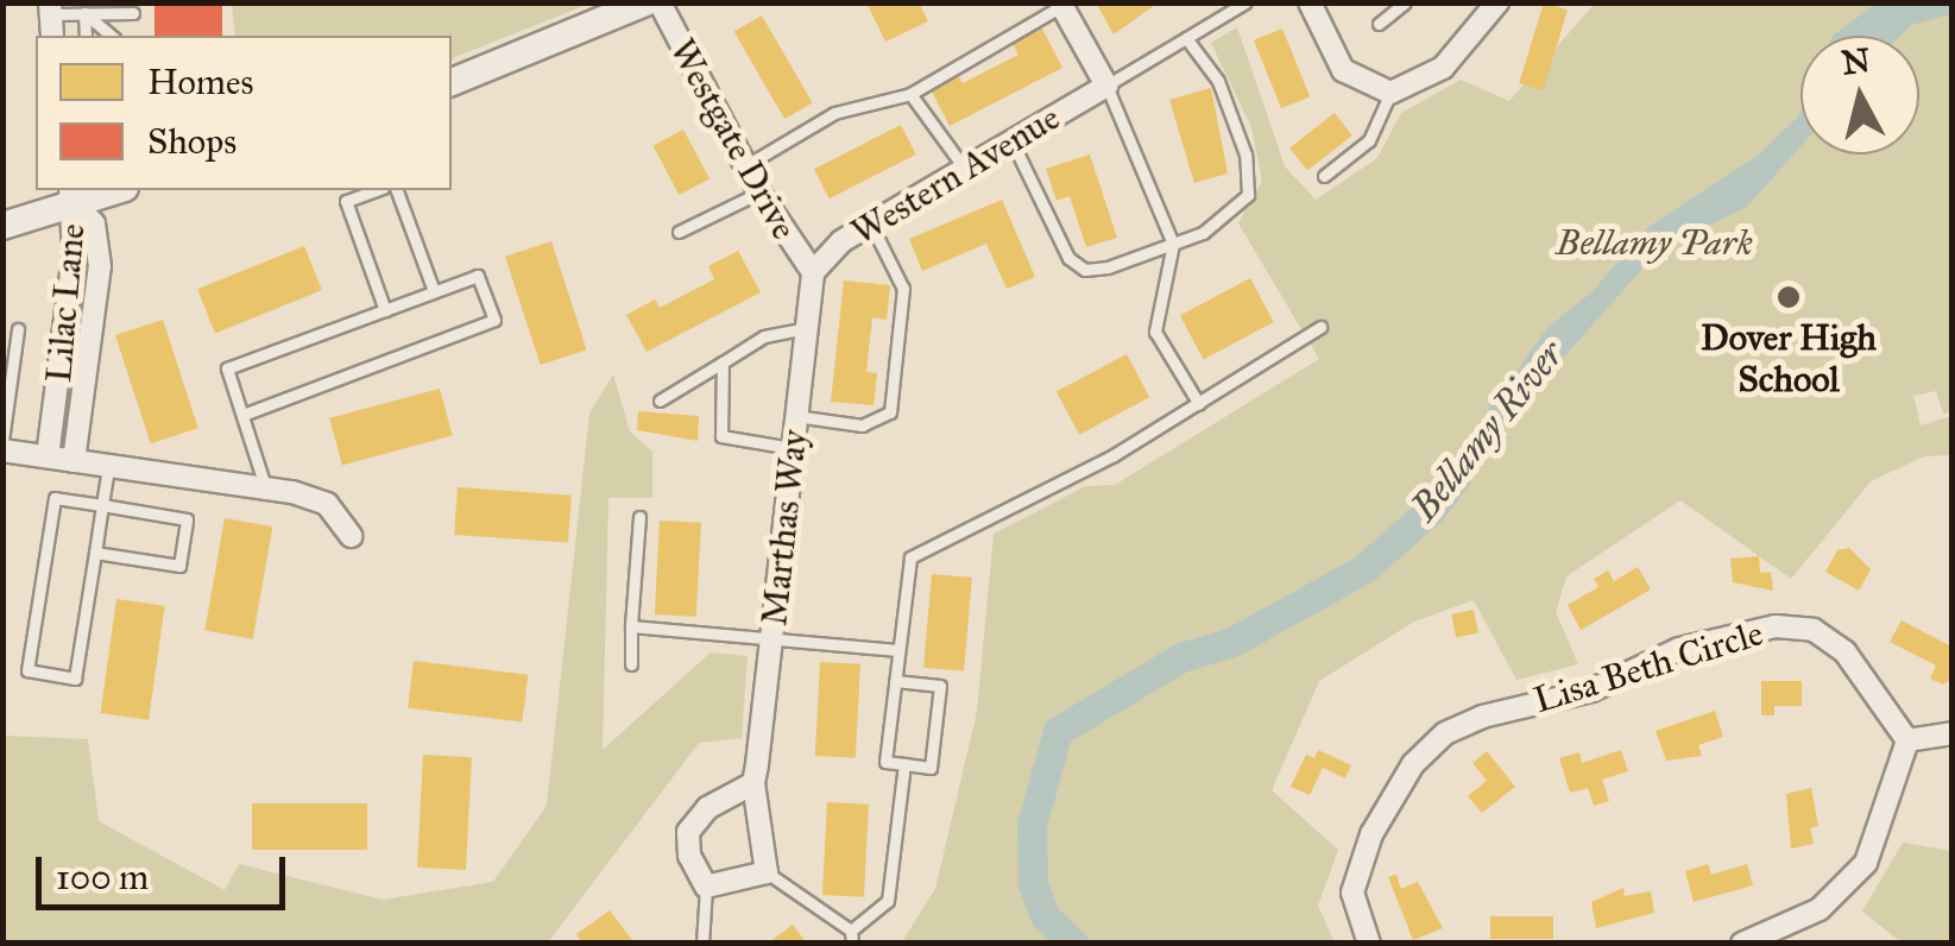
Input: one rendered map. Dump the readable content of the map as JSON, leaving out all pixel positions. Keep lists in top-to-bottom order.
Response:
{
  "streets": {
    "street": [
      "Westgate Drive",
      "Western Avenue",
      "Lilac Lane",
      "Marthas Way",
      "Lisa Beth Circle"
    ]
  },
  "crossings": [
    ["Westgate Drive", "Western Avenue"],
    ["Westgate Drive", "Marthas Way"],
    ["Western Avenue", "Marthas Way"]
  ],
  "water": ["Bellamy River"],
  "parks": ["Bellamy Park"],
  "places": ["Dover High School"],
  "legend": ["Homes", "Shops"],
  "scale_bar": "100 m",
  "north": "top"
}
